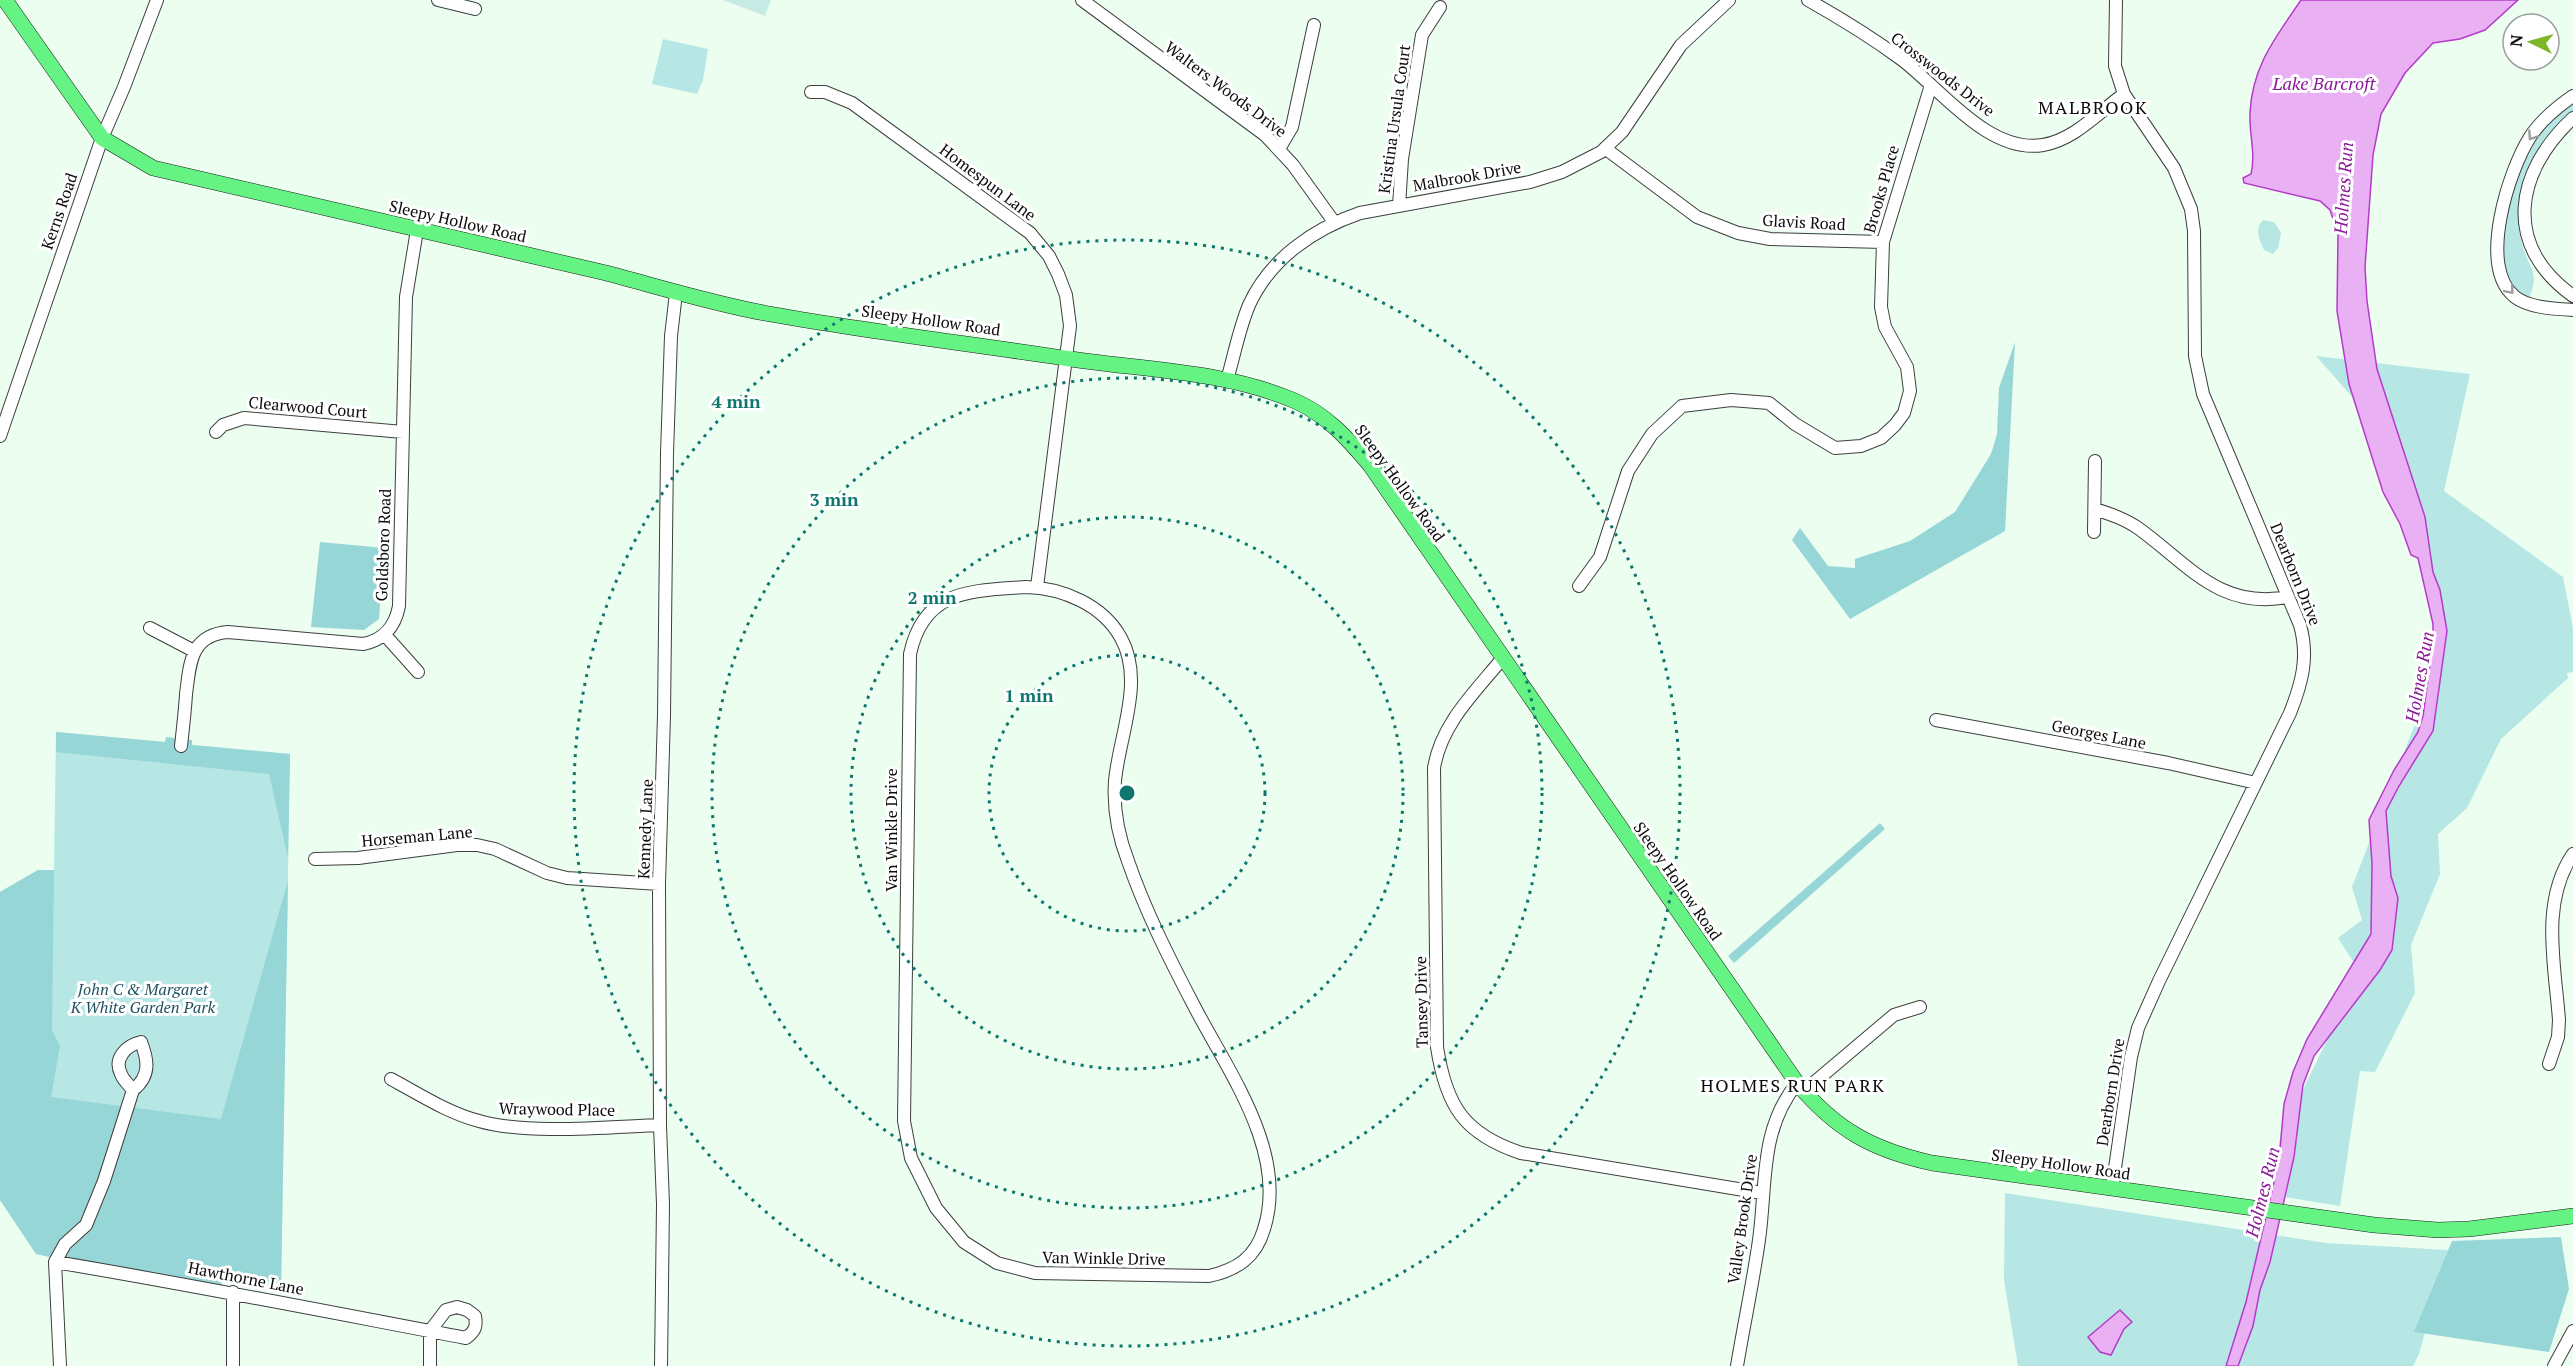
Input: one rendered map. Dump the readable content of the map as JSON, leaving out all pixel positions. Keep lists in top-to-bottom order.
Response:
{
  "streets": {
    "main road": ["Sleepy Hollow Road"],
    "street": [
      "Crosswoods Drive",
      "Walters Woods Drive",
      "Kristina Ursula Court",
      "Malbrook Drive",
      "Homespun Lane",
      "Brooks Place",
      "Kerns Road",
      "Glavis Road",
      "Clearwood Court",
      "Goldsboro Road",
      "Dearborn Drive",
      "Georges Lane",
      "Kennedy Lane",
      "Van Winkle Drive",
      "Horseman Lane",
      "Tansey Drive",
      "Wraywood Place",
      "Valley Brook Drive",
      "Hawthorne Lane"
    ]
  },
  "crossings": [
    ["Crosswoods Drive", "Brooks Place"],
    ["Crosswoods Drive", "Dearborn Drive"],
    ["Walters Woods Drive", "Malbrook Drive"],
    ["Kristina Ursula Court", "Malbrook Drive"],
    ["Malbrook Drive", "Sleepy Hollow Road"],
    ["Malbrook Drive", "Glavis Road"],
    ["Homespun Lane", "Sleepy Hollow Road"],
    ["Brooks Place", "Glavis Road"],
    ["Kerns Road", "Sleepy Hollow Road"],
    ["Sleepy Hollow Road", "Goldsboro Road"],
    ["Sleepy Hollow Road", "Dearborn Drive"],
    ["Sleepy Hollow Road", "Kennedy Lane"],
    ["Sleepy Hollow Road", "Tansey Drive"],
    ["Sleepy Hollow Road", "Valley Brook Drive"],
    ["Clearwood Court", "Goldsboro Road"],
    ["Dearborn Drive", "Georges Lane"],
    ["Kennedy Lane", "Horseman Lane"],
    ["Kennedy Lane", "Wraywood Place"],
    ["Tansey Drive", "Valley Brook Drive"]
  ],
  "districts": ["MALBROOK", "HOLMES RUN PARK"],
  "water": ["Lake Barcroft", "Holmes Run"],
  "parks": ["John C & Margaret K White Garden Park"],
  "north": "left",
  "rings": [
    "4 min",
    "3 min",
    "2 min",
    "1 min"
  ]
}
